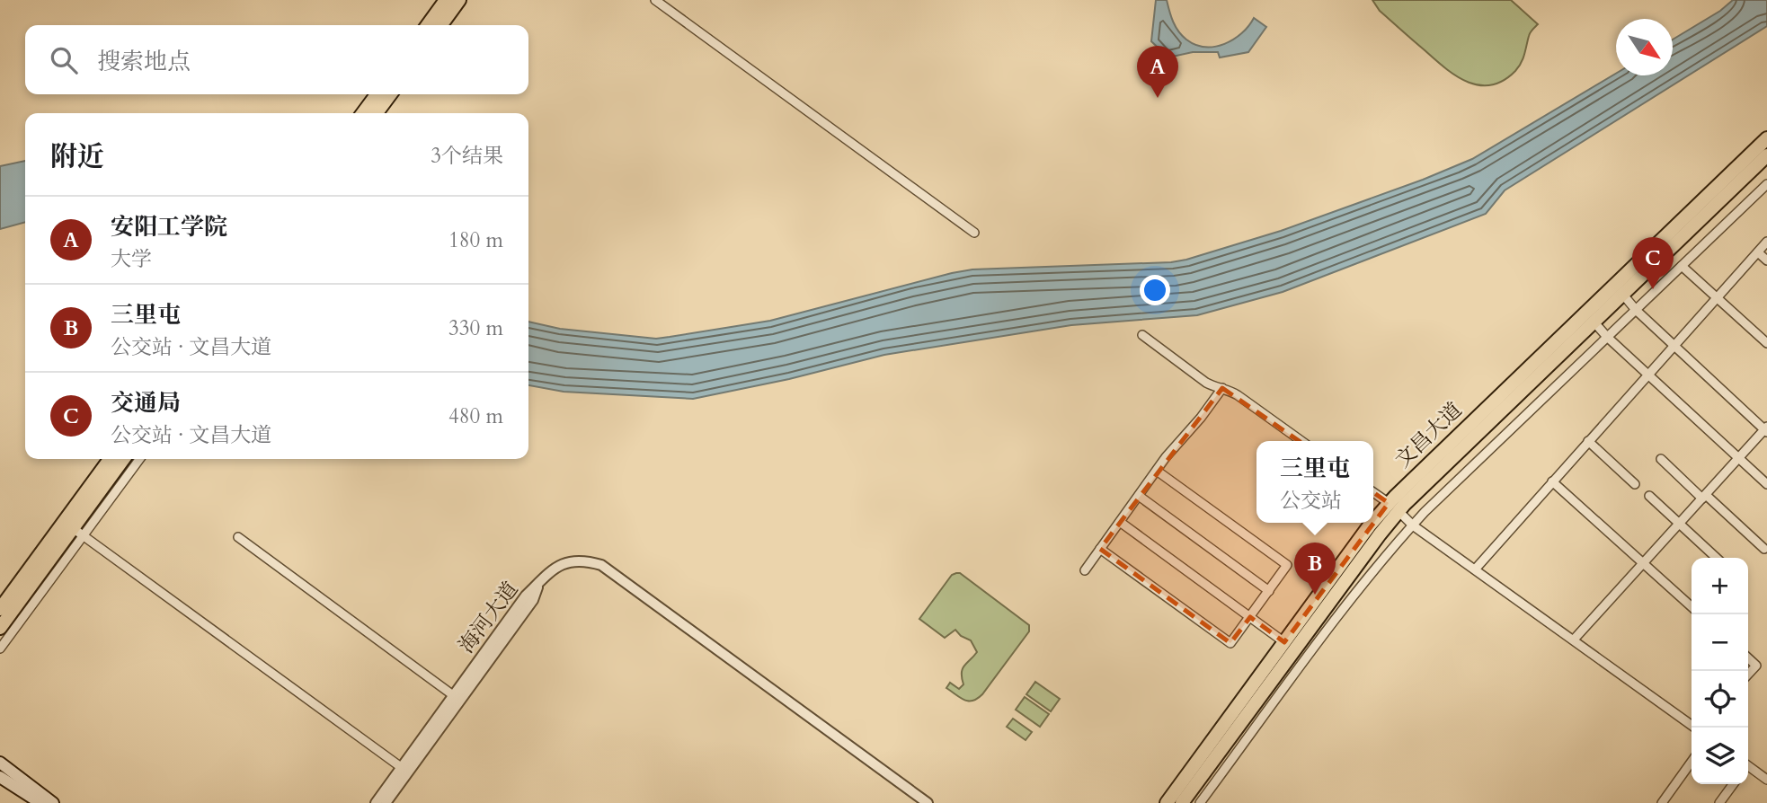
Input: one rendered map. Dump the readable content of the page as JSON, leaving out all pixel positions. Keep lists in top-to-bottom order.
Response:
{
  "streets": {
    "main road": ["文昌大道"],
    "street": ["海河大道"]
  },
  "north": "bottom right",
  "page": {
    "search": "搜索地点",
    "pins": ["A", "C", "B"],
    "heading": ["附近", "3个结果"],
    "list": [
      {
        "mark": "A",
        "name": "安阳工学院",
        "note": "大学",
        "value": "180 m"
      },
      {
        "mark": "B",
        "name": "三里屯",
        "note": "公交站 · 文昌大道",
        "value": "330 m"
      },
      {
        "mark": "C",
        "name": "交通局",
        "note": "公交站 · 文昌大道",
        "value": "480 m"
      }
    ],
    "popup": ["三里屯", "公交站"],
    "map_buttons": ["+", "−"]
  }
}
